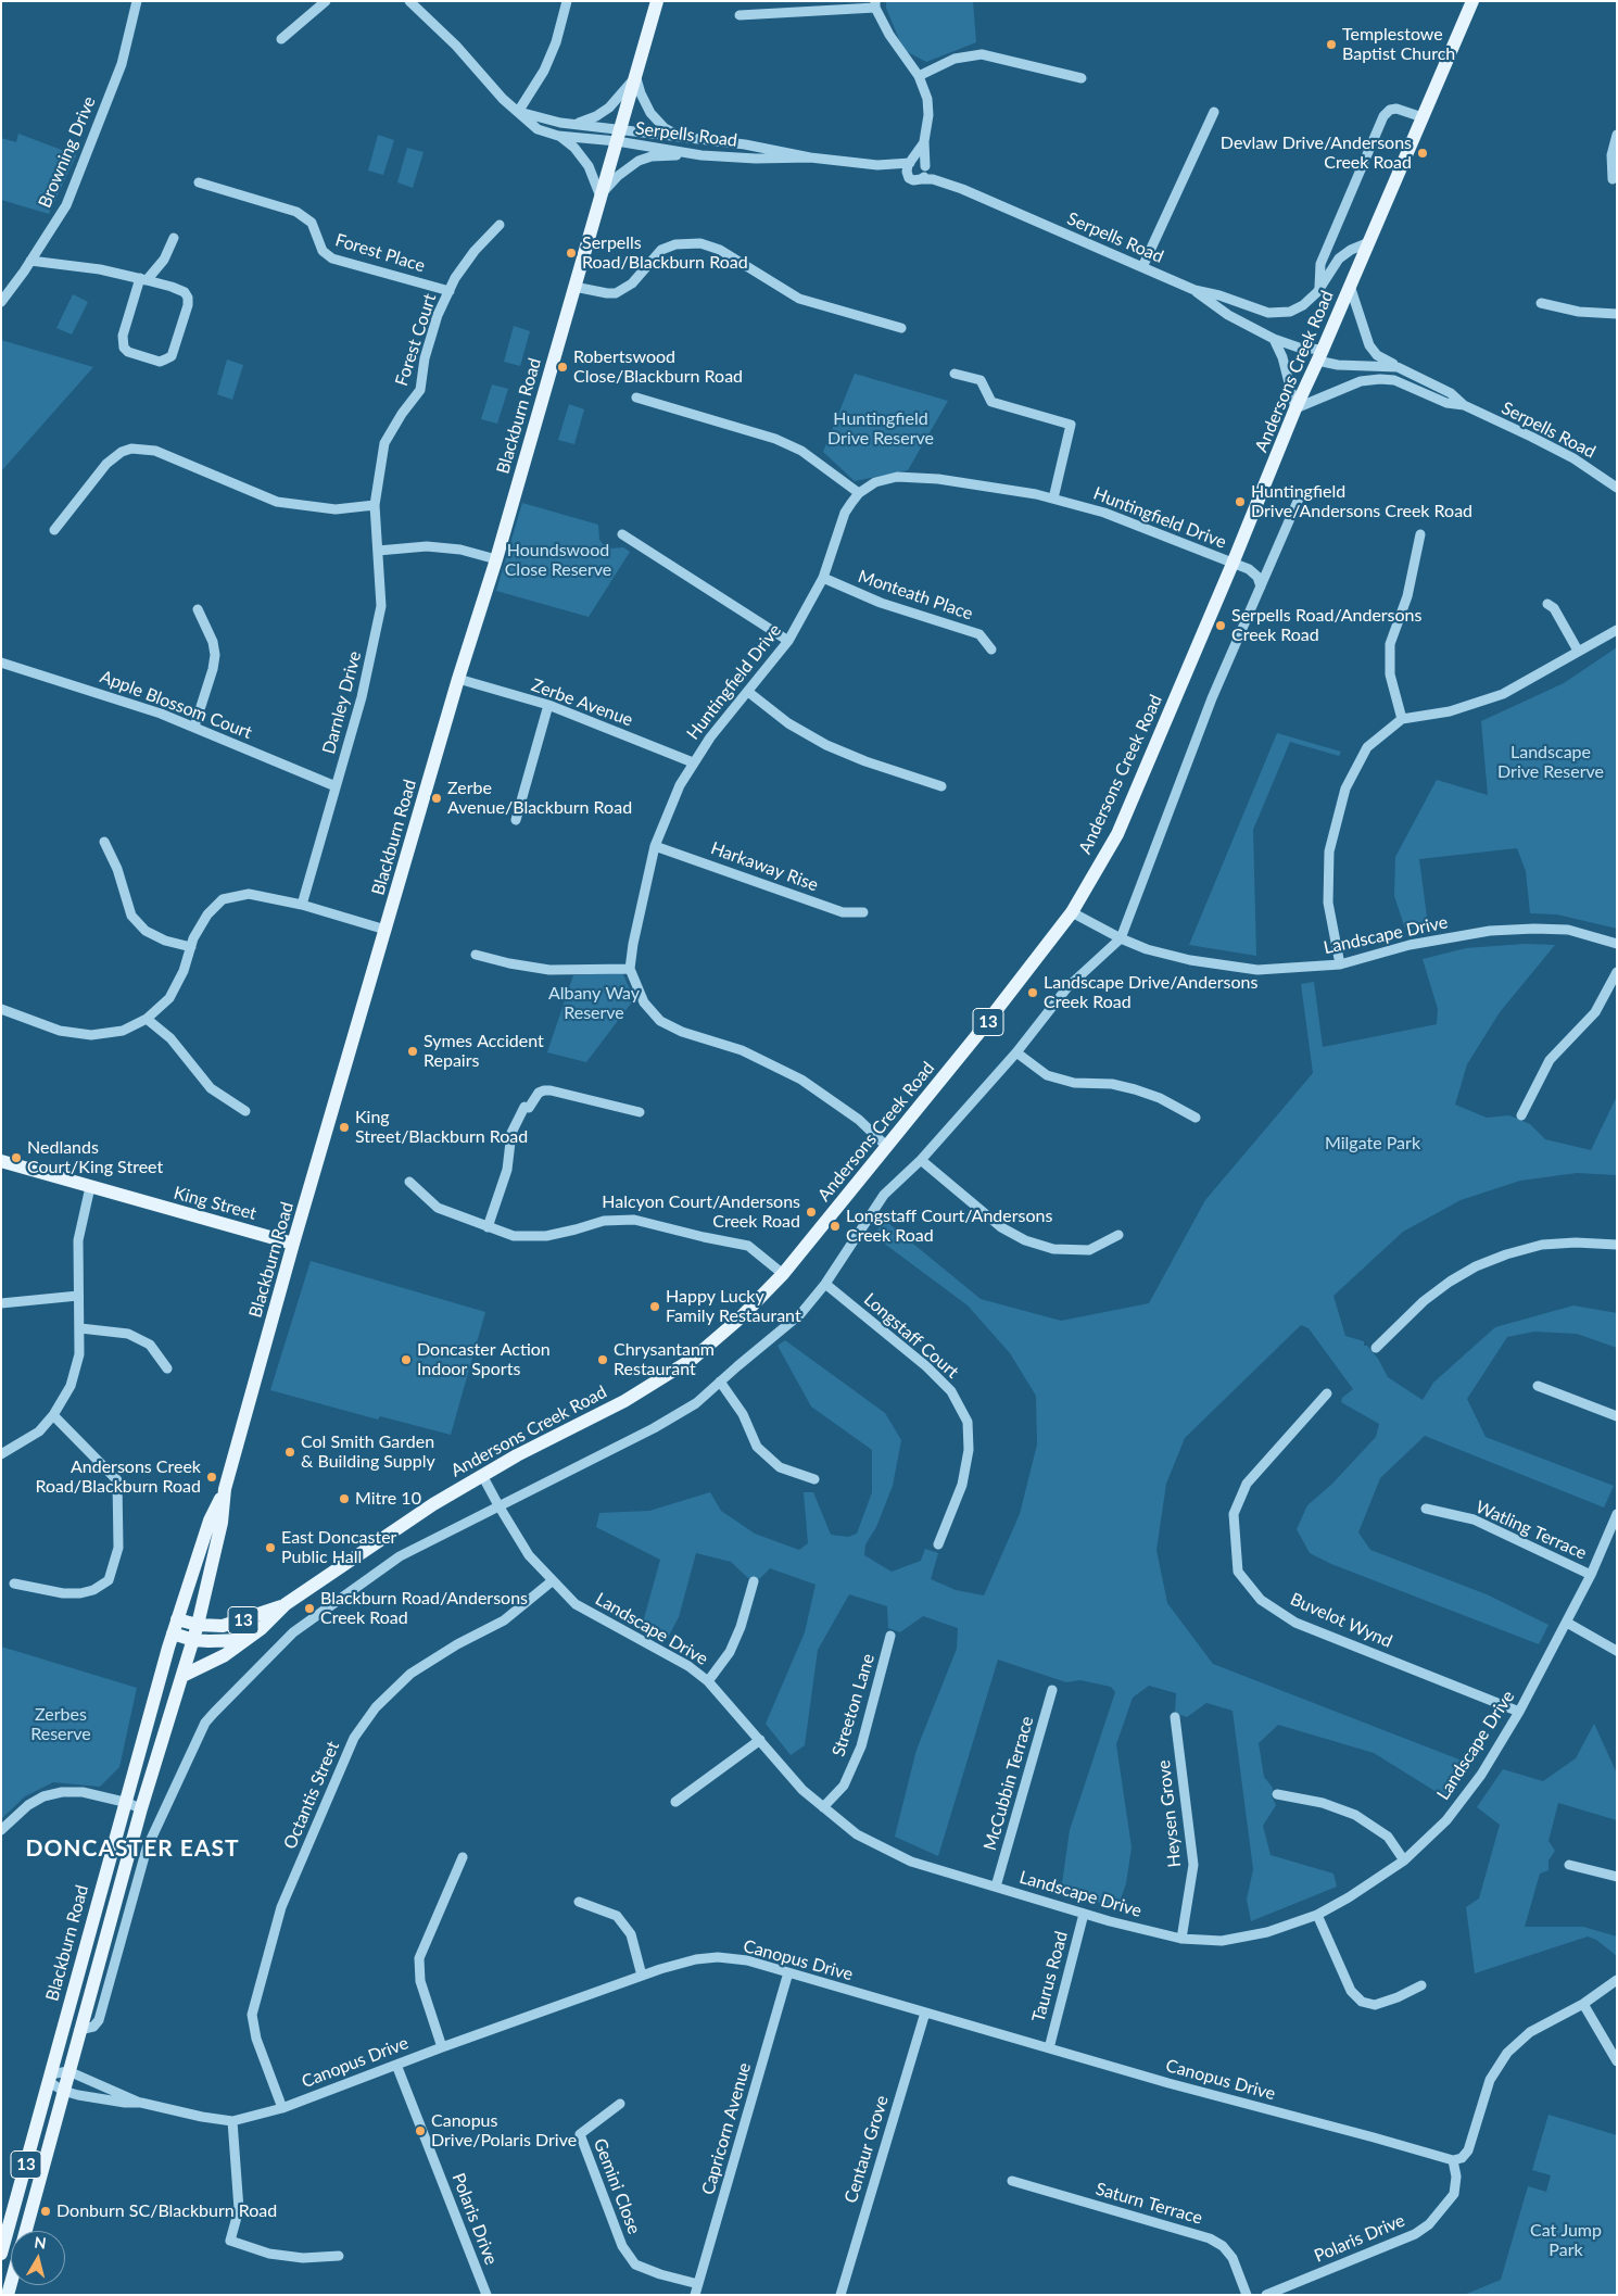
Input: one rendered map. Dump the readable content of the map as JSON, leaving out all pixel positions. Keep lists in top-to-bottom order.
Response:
{
  "streets": {
    "main road": [
      "Andersons Creek Road",
      "Blackburn Road",
      "13",
      "King Street"
    ],
    "street": [
      "Serpells Road",
      "Browning Drive",
      "Forest Place",
      "Forest Court",
      "Huntingfield Drive",
      "Monteath Place",
      "Darnley Drive",
      "Zerbe Avenue",
      "Apple Blossom Court",
      "Harkaway Rise",
      "Landscape Drive",
      "Longstaff Court",
      "Watling Terrace",
      "Buvelot Wynd",
      "Streeton Lane",
      "McCubbin Terrace",
      "Octantis Street",
      "Heysen Grove",
      "Canopus Drive",
      "Taurus Road",
      "Capricorn Avenue",
      "Centaur Grove",
      "Gemini Close",
      "Saturn Terrace",
      "Polaris Drive"
    ]
  },
  "crossings": [
    ["Serpells Road", "Andersons Creek Road"],
    ["Serpells Road", "Blackburn Road"],
    ["Forest Place", "Forest Court"],
    ["Forest Court", "Darnley Drive"],
    ["Andersons Creek Road", "Blackburn Road"],
    ["Andersons Creek Road", "Huntingfield Drive"],
    ["Andersons Creek Road", "Landscape Drive"],
    ["Andersons Creek Road", "13"],
    ["Blackburn Road", "Zerbe Avenue"],
    ["Blackburn Road", "13"],
    ["Blackburn Road", "King Street"],
    ["Blackburn Road", "Canopus Drive"],
    ["Huntingfield Drive", "Monteath Place"],
    ["Huntingfield Drive", "Zerbe Avenue"],
    ["Huntingfield Drive", "Harkaway Rise"],
    ["Darnley Drive", "Apple Blossom Court"],
    ["Landscape Drive", "Watling Terrace"],
    ["Landscape Drive", "Buvelot Wynd"],
    ["Landscape Drive", "Streeton Lane"],
    ["Landscape Drive", "McCubbin Terrace"],
    ["Landscape Drive", "Octantis Street"],
    ["Landscape Drive", "Heysen Grove"],
    ["Landscape Drive", "Taurus Road"],
    ["Octantis Street", "Canopus Drive"],
    ["Canopus Drive", "Taurus Road"],
    ["Canopus Drive", "Capricorn Avenue"],
    ["Canopus Drive", "Centaur Grove"],
    ["Canopus Drive", "Polaris Drive"],
    ["Capricorn Avenue", "Gemini Close"]
  ],
  "districts": ["DONCASTER EAST"],
  "parks": [
    "Huntingfield Drive Reserve",
    "Houndswood Close Reserve",
    "Landscape Drive Reserve",
    "Albany Way Reserve",
    "Milgate Park",
    "Zerbes Reserve",
    "Cat Jump Park"
  ],
  "places": [
    "Templestowe Baptist Church",
    "Devlaw Drive/Andersons Creek Road",
    "Serpells Road/Blackburn Road",
    "Robertswood Close/Blackburn Road",
    "Huntingfield Drive/Andersons Creek Road",
    "Serpells Road/Andersons Creek Road",
    "Zerbe Avenue/Blackburn Road",
    "Landscape Drive/Andersons Creek Road",
    "Symes Accident Repairs",
    "King Street/Blackburn Road",
    "Nedlands Court/King Street",
    "Halcyon Court/Andersons Creek Road",
    "Longstaff Court/Andersons Creek Road",
    "Happy Lucky Family Restaurant",
    "Doncaster Action Indoor Sports",
    "Chrysantanm Restaurant",
    "Col Smith Garden & Building Supply",
    "Andersons Creek Road/Blackburn Road",
    "Mitre 10",
    "East Doncaster Public Hall",
    "Blackburn Road/Andersons Creek Road",
    "Canopus Drive/Polaris Drive",
    "Donburn SC/Blackburn Road"
  ],
  "north": "top"
}
